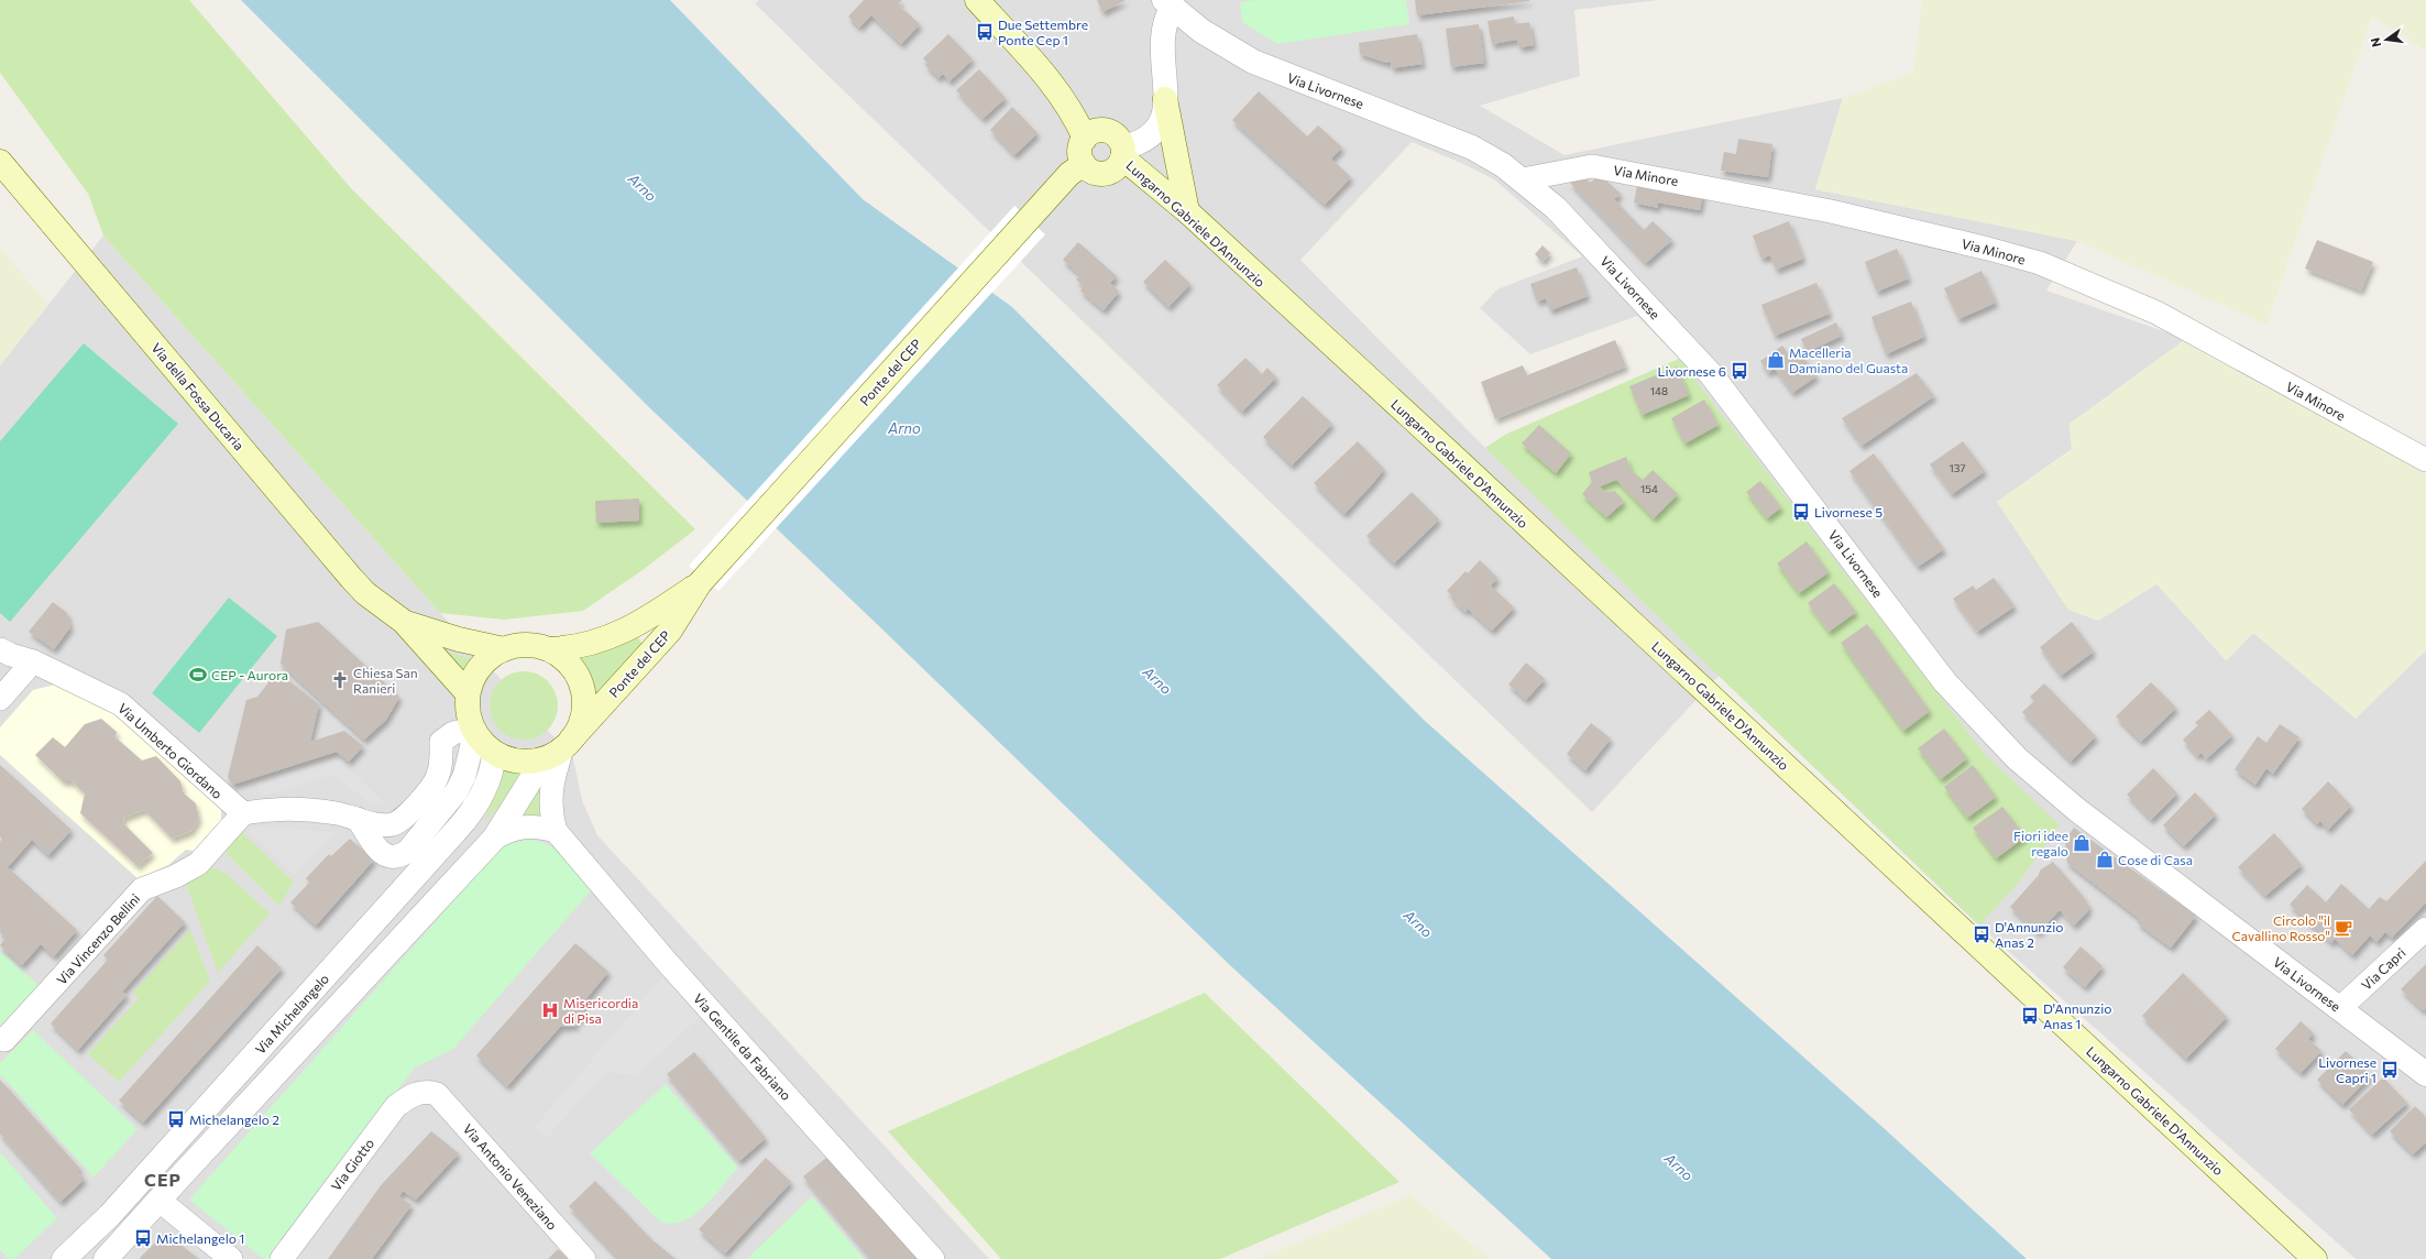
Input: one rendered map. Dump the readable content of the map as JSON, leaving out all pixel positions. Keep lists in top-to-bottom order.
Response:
{
  "streets": {
    "main road": ["Lungarno Gabriele D'Annunzio", "Ponte del CEP", "Via della Fossa Ducaria"],
    "street": [
      "Via Livornese",
      "Via Minore",
      "Via Umberto Giordano",
      "Via Vincenzo Bellini",
      "Via Capri",
      "Via Michelangelo",
      "Via Gentile da Fabriano",
      "Via Giotto",
      "Via Antonio Veneziano"
    ]
  },
  "crossings": [
    ["Via Livornese", "Via Minore"],
    ["Via Livornese", "Lungarno Gabriele D'Annunzio"],
    ["Via Livornese", "Ponte del CEP"],
    ["Via Livornese", "Via Capri"],
    ["Lungarno Gabriele D'Annunzio", "Ponte del CEP"],
    ["Ponte del CEP", "Via della Fossa Ducaria"],
    ["Ponte del CEP", "Via Michelangelo"],
    ["Ponte del CEP", "Via Gentile da Fabriano"],
    ["Via della Fossa Ducaria", "Via Michelangelo"],
    ["Via della Fossa Ducaria", "Via Gentile da Fabriano"],
    ["Via Umberto Giordano", "Via Vincenzo Bellini"],
    ["Via Michelangelo", "Via Gentile da Fabriano"],
    ["Via Giotto", "Via Antonio Veneziano"]
  ],
  "districts": ["CEP"],
  "water": ["Arno"],
  "places": {
    "bus stop": [
      "Due Settembre Ponte Cep 1",
      "Livornese 6",
      "Livornese 5",
      "D'Annunzio Anas 2",
      "D'Annunzio Anas 1",
      "Livornese Capri 1",
      "Michelangelo 2",
      "Michelangelo 1"
    ],
    "shop": ["Macelleria Damiano del Guasta", "Fiori idee regalo", "Cose di Casa"],
    "sports": ["CEP - Aurora"],
    "church": ["Chiesa San Ranieri"],
    "cafe": ["Circolo \"il Cavallino Rosso\""],
    "hospital": ["Misericordia di Pisa"]
  },
  "house_numbers": ["148", "137", "154"],
  "north": "left"
}
